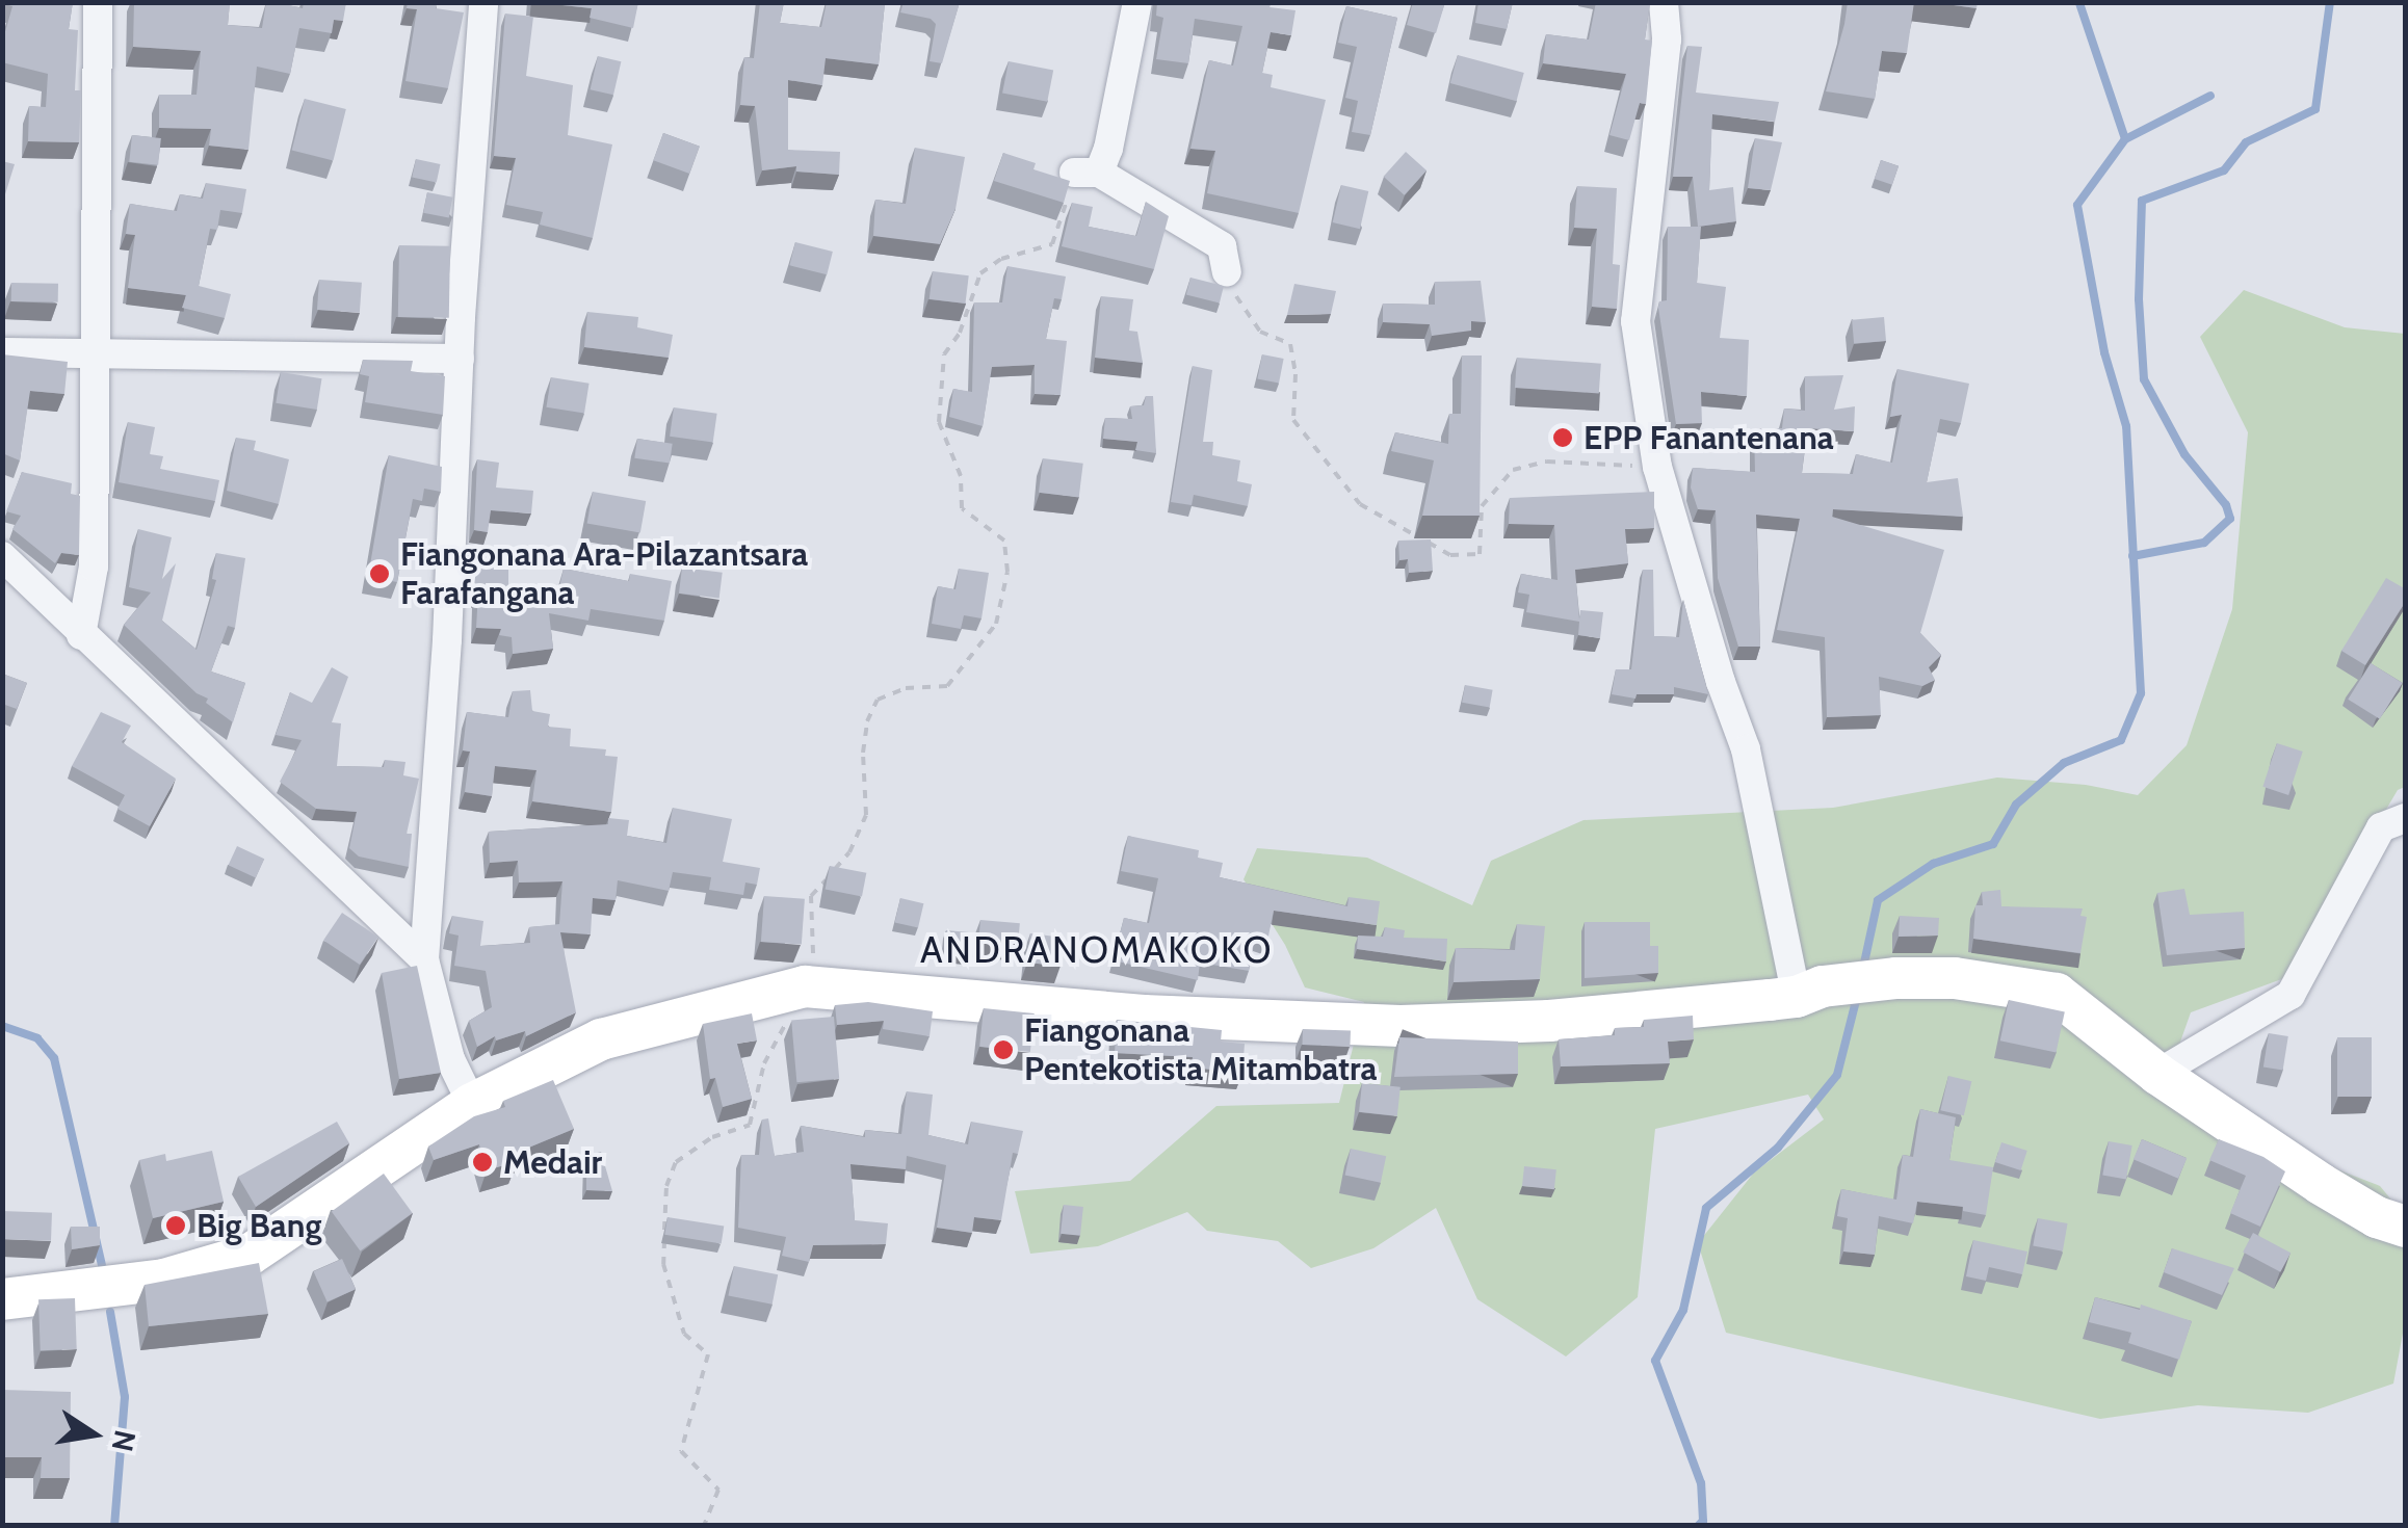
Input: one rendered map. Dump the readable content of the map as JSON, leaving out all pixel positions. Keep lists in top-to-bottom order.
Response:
{
  "districts": ["ANDRANOMAKOKO"],
  "places": [
    "EPP Fanantenana",
    "Fiangonana Ara-Pilazantsara Farafangana",
    "Fiangonana Pentekotista Mitambatra",
    "Medair",
    "Big Bang"
  ],
  "north": "right"
}
